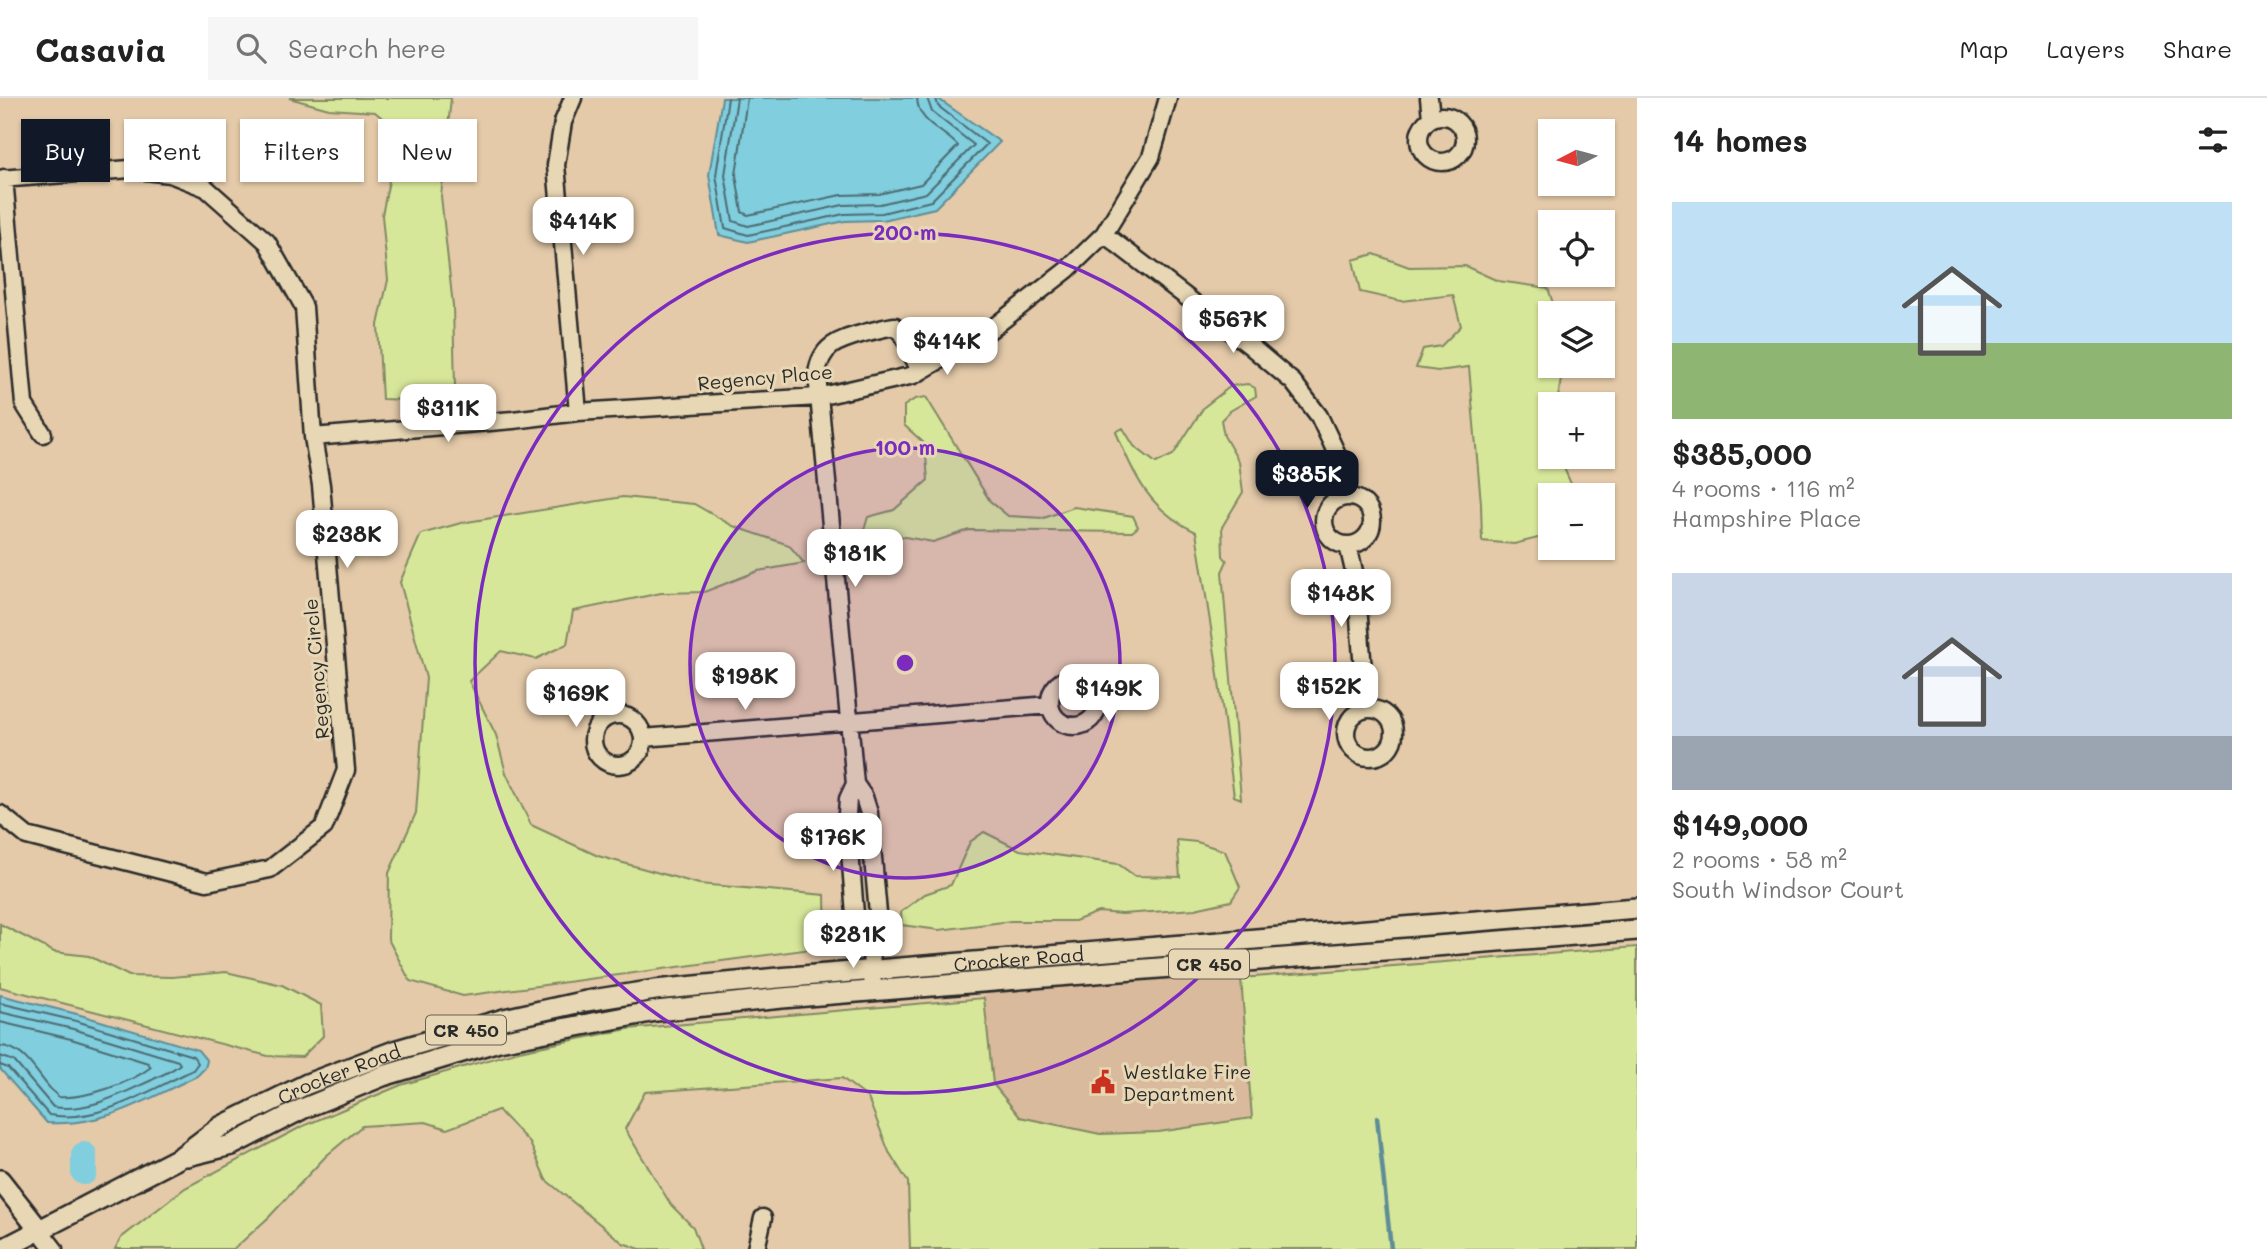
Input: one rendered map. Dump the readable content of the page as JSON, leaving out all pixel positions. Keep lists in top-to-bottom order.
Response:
{
  "streets": {
    "main road": ["Crocker Road", "CR 450"],
    "street": ["Regency Place", "Regency Circle"]
  },
  "crossings": [
    ["Regency Place", "Regency Circle"]
  ],
  "places": {
    "public building": ["Westlake Fire Department"]
  },
  "north": "left",
  "page": {
    "header": "Casavia",
    "search": "Search here",
    "nav": ["Map", "Layers", "Share"],
    "heading": "14 homes",
    "map_buttons": ["+", "−"],
    "chip": [
      "Buy",
      "Rent",
      "Filters",
      "New"
    ],
    "list": [
      {
        "name": "$385,000",
        "note": "4 rooms · 116 m² · Hampshire Place"
      },
      {
        "name": "$149,000",
        "note": "2 rooms · 58 m² · South Windsor Court"
      }
    ],
    "price": [
      "$414K",
      "$567K",
      "$414K",
      "$311K",
      "$385K",
      "$238K",
      "$181K",
      "$148K",
      "$198K",
      "$152K",
      "$149K",
      "$169K",
      "$176K",
      "$281K"
    ]
  },
  "rings": ["200 m", "100 m"]
}
